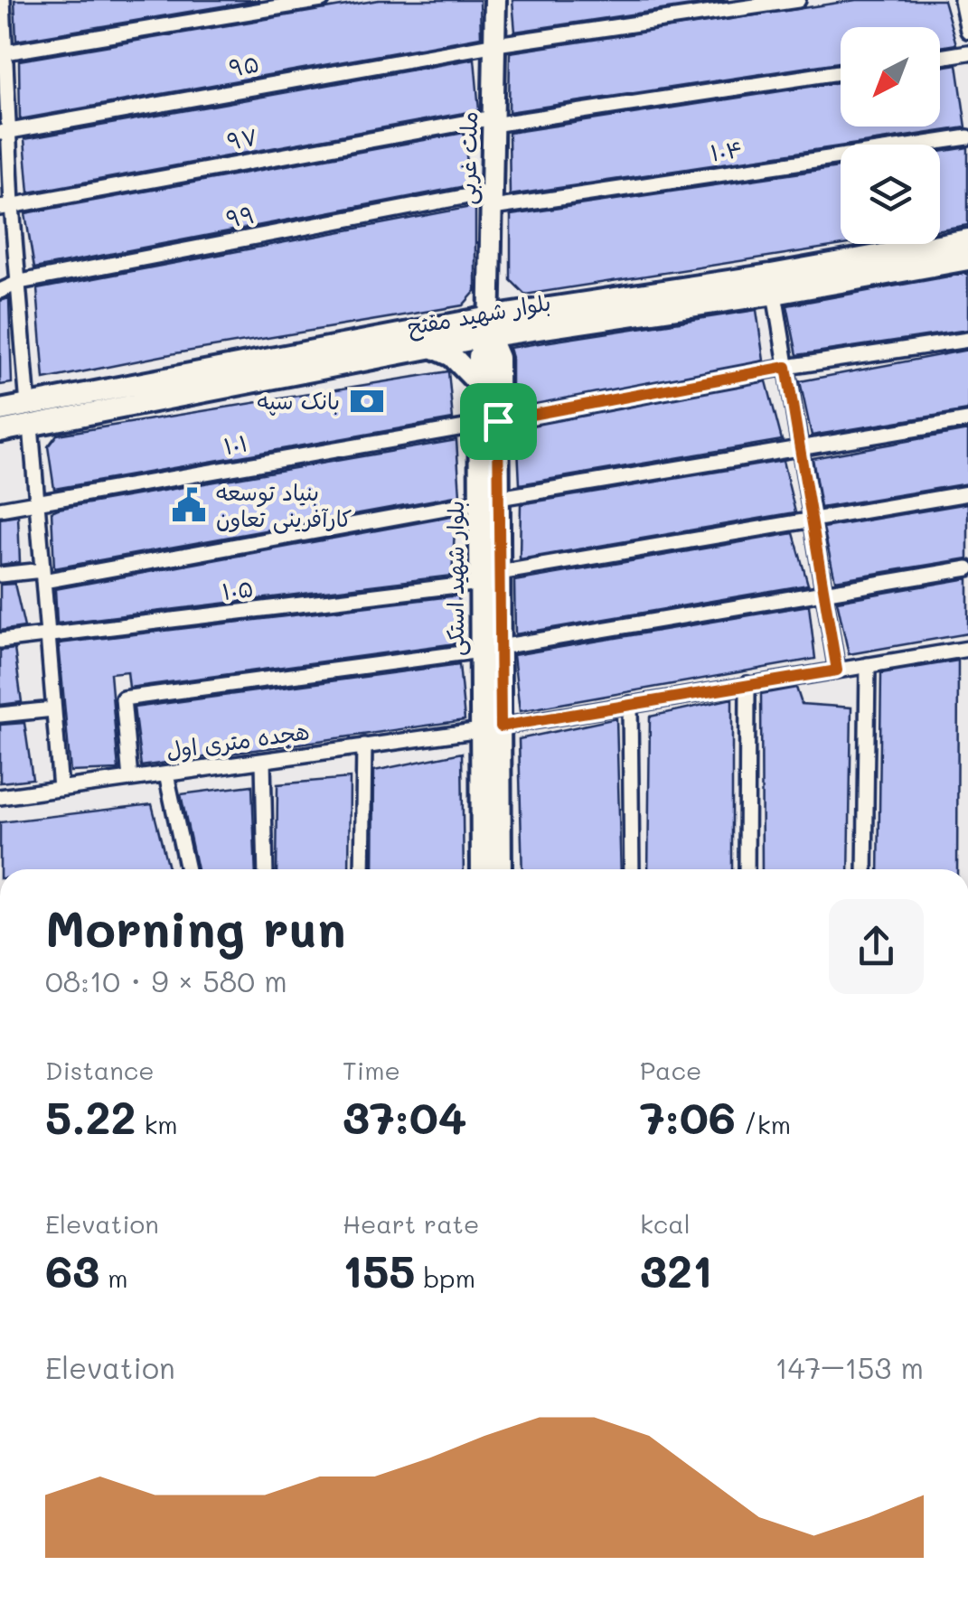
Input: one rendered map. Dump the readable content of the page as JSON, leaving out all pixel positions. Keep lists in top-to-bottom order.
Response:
{
  "streets": {
    "main road": ["ملت غربی", "بلوار شهید مفتح", "بلوار شهید استکی"],
    "street": [
      "۹۵",
      "۹۷",
      "۱۰۴",
      "۹۹",
      "۱۰۱",
      "۱۰۵",
      "هجده متری اول"
    ]
  },
  "crossings": [
    ["۹۵", "ملت غربی"],
    ["۹۷", "ملت غربی"],
    ["۱۰۴", "ملت غربی"],
    ["۱۰۴", "۹۹"],
    ["ملت غربی", "۹۹"],
    ["ملت غربی", "بلوار شهید مفتح"],
    ["ملت غربی", "بلوار شهید استکی"],
    ["بلوار شهید مفتح", "بلوار شهید استکی"],
    ["۱۰۱", "بلوار شهید استکی"],
    ["بلوار شهید استکی", "۱۰۵"],
    ["بلوار شهید استکی", "هجده متری اول"]
  ],
  "places": {
    "bank": ["بانک سپه"],
    "public building": ["بنیاد توسعه کارآفرینی تعاون"]
  },
  "north": "bottom left",
  "page": {
    "heading": ["Morning run", "08:10 · 9 × 580 m"],
    "stats": [
      ["Distance", "5.22 km"],
      ["Time", "37:04"],
      ["Pace", "7:06 /km"],
      ["Elevation", "63 m"],
      ["Heart rate", "155 bpm"],
      ["kcal", "321"]
    ],
    "chart": ["Elevation", "147–153 m"]
  }
}
